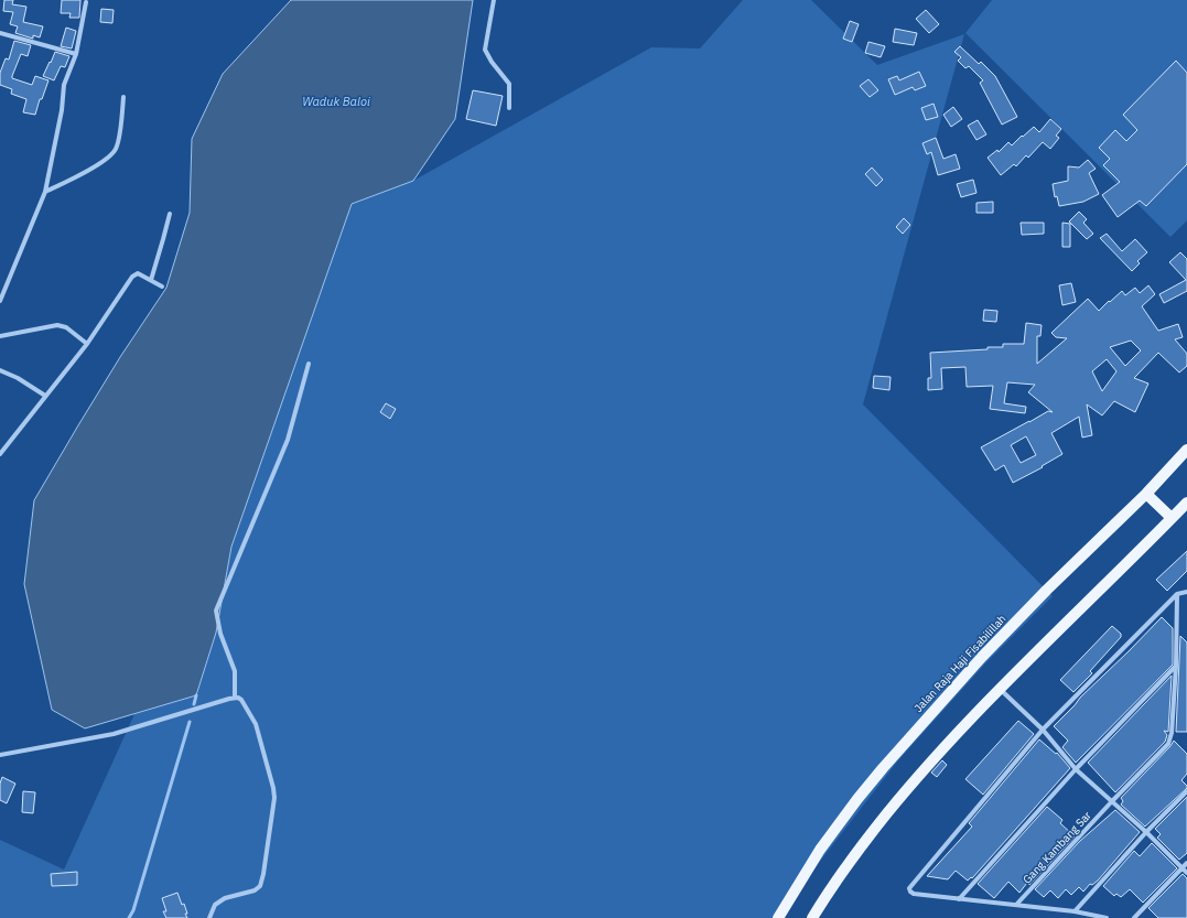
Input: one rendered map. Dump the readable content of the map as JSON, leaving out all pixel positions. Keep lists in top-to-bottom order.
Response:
{
  "streets": {
    "main road": ["Jalan Raja Haji Fisabilillah"],
    "street": ["Gang Kambang Sar"]
  },
  "water": ["Waduk Baloi"]
}
